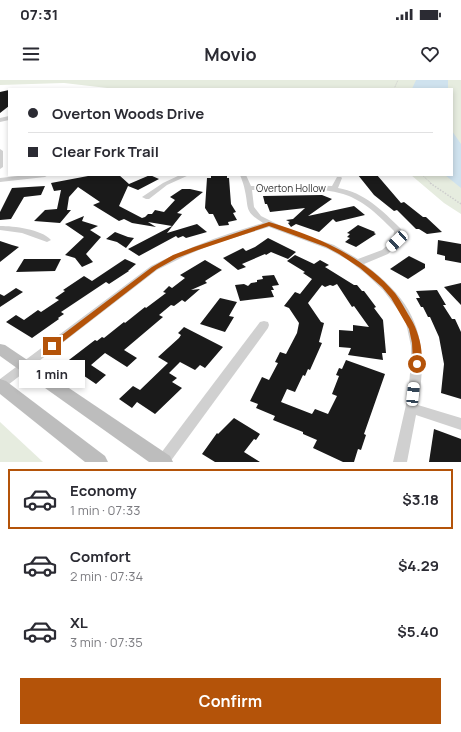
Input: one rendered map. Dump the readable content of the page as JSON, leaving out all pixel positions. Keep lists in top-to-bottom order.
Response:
{
  "streets": {
    "street": ["Overton Hollow"]
  },
  "page": {
    "status": "07:31",
    "header": "Movio",
    "banner": ["Overton Woods Drive", "Clear Fork Trail"],
    "bubble": "1 min",
    "list": [
      {
        "name": "Economy",
        "note": "1 min · 07:33",
        "value": "$3.18"
      },
      {
        "name": "Comfort",
        "note": "2 min · 07:34",
        "value": "$4.29"
      },
      {
        "name": "XL",
        "note": "3 min · 07:35",
        "value": "$5.40"
      }
    ],
    "buttons": "Confirm"
  }
}
